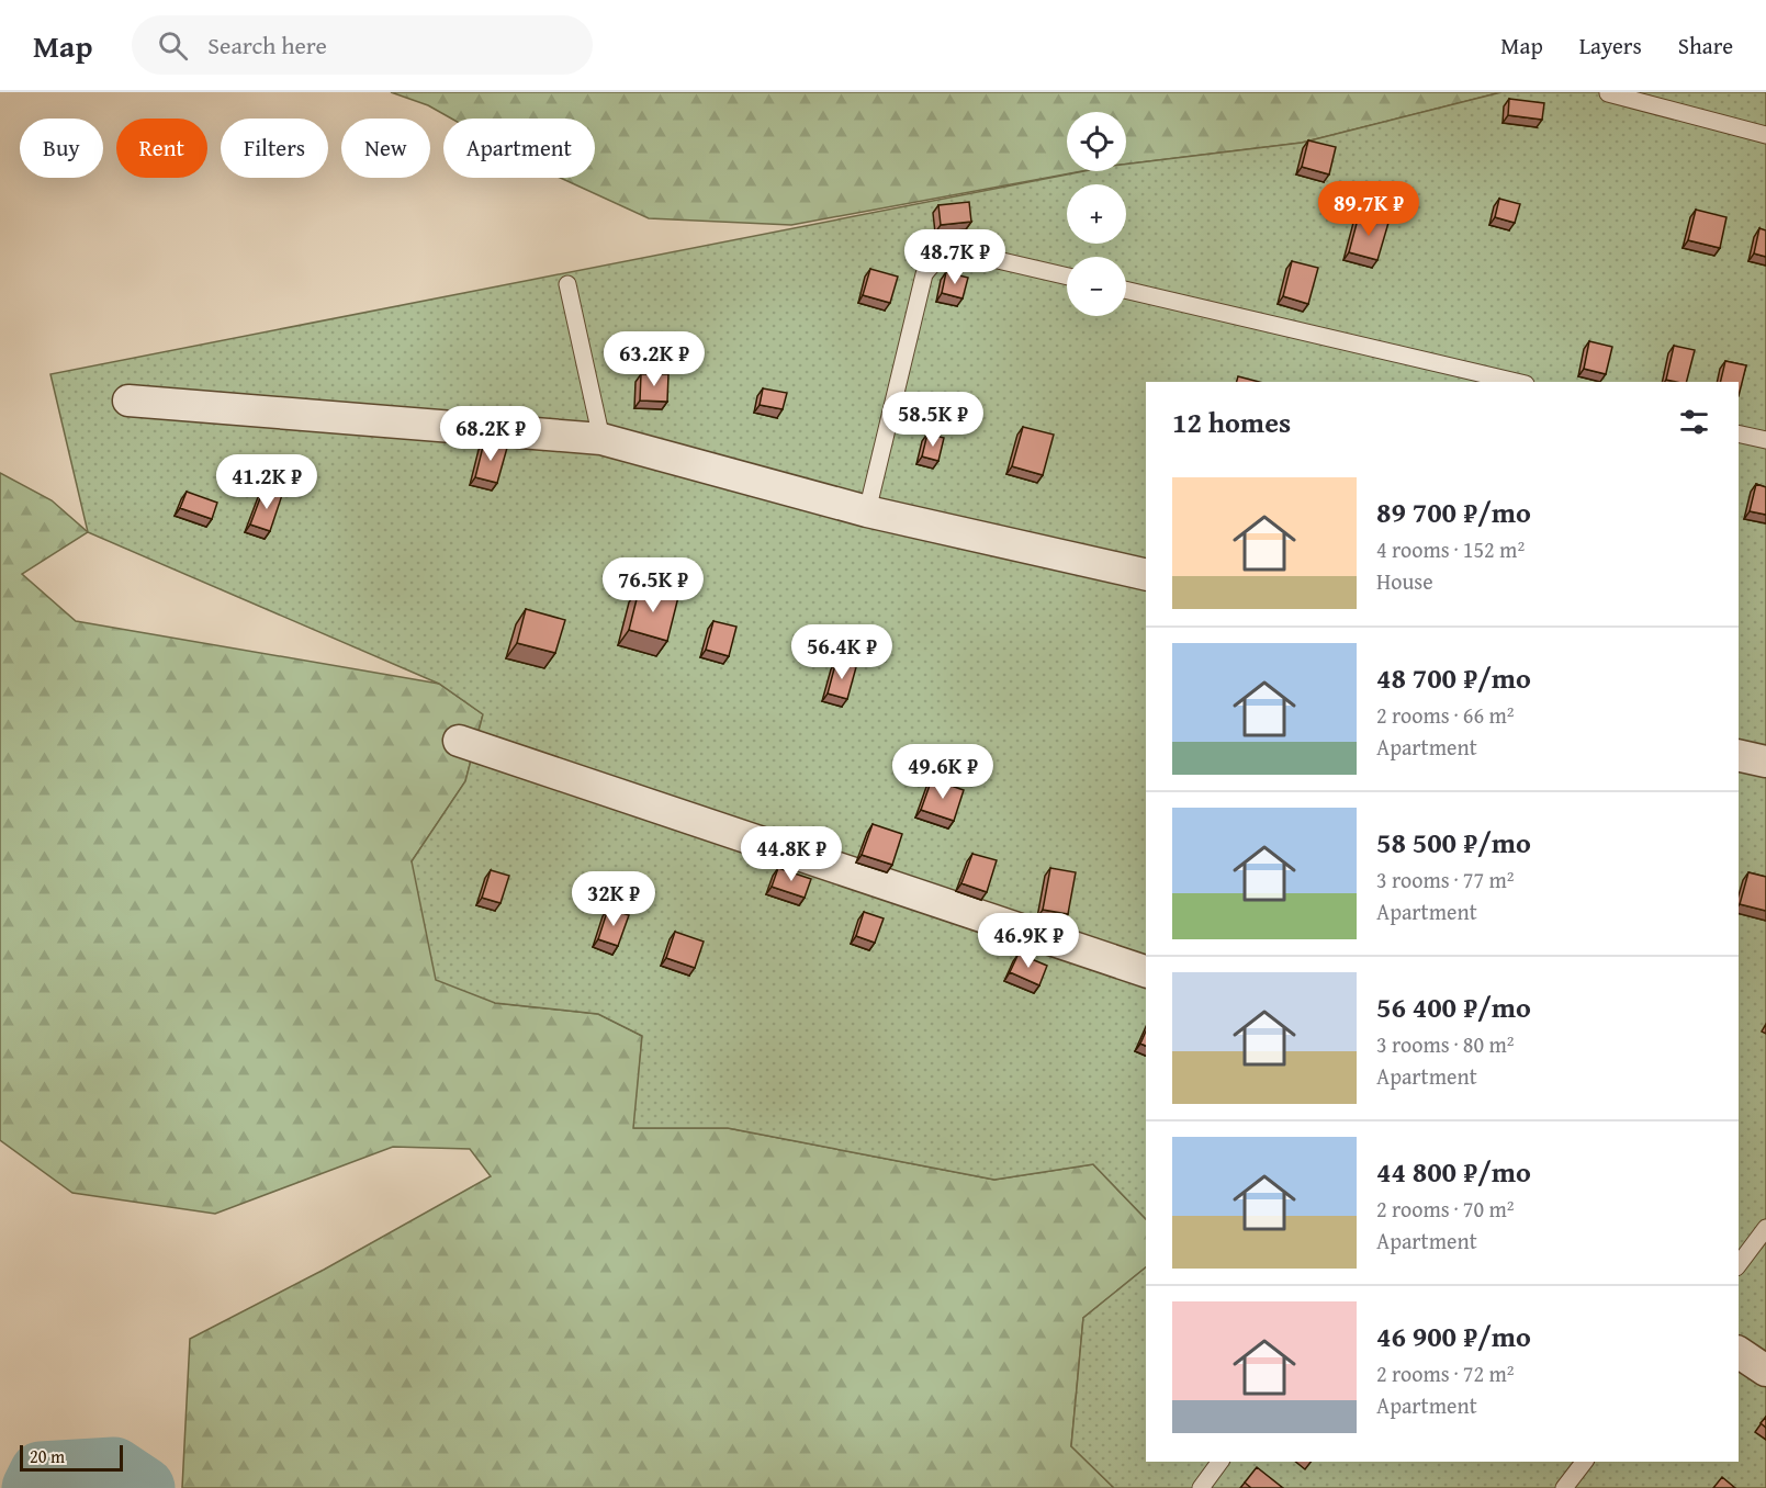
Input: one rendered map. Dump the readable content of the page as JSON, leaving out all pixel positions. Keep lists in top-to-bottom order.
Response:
{
  "scale_bar": "20 m",
  "page": {
    "header": "Map",
    "search": "Search here",
    "nav": ["Map", "Layers", "Share"],
    "map_buttons": ["+", "−"],
    "chip": [
      "Buy",
      "Rent",
      "Filters",
      "New",
      "Apartment"
    ],
    "price": [
      "89.7K ₽",
      "48.7K ₽",
      "63.2K ₽",
      "58.5K ₽",
      "68.2K ₽",
      "41.2K ₽",
      "76.5K ₽",
      "56.4K ₽",
      "49.6K ₽",
      "44.8K ₽",
      "32K ₽",
      "46.9K ₽"
    ],
    "heading": "12 homes",
    "list": [
      {
        "name": "89 700 ₽/mo",
        "note": "4 rooms · 152 m² · House"
      },
      {
        "name": "48 700 ₽/mo",
        "note": "2 rooms · 66 m² · Apartment"
      },
      {
        "name": "58 500 ₽/mo",
        "note": "3 rooms · 77 m² · Apartment"
      },
      {
        "name": "56 400 ₽/mo",
        "note": "3 rooms · 80 m² · Apartment"
      },
      {
        "name": "44 800 ₽/mo",
        "note": "2 rooms · 70 m² · Apartment"
      },
      {
        "name": "46 900 ₽/mo",
        "note": "2 rooms · 72 m² · Apartment"
      }
    ],
    "scale": "20 m"
  }
}
